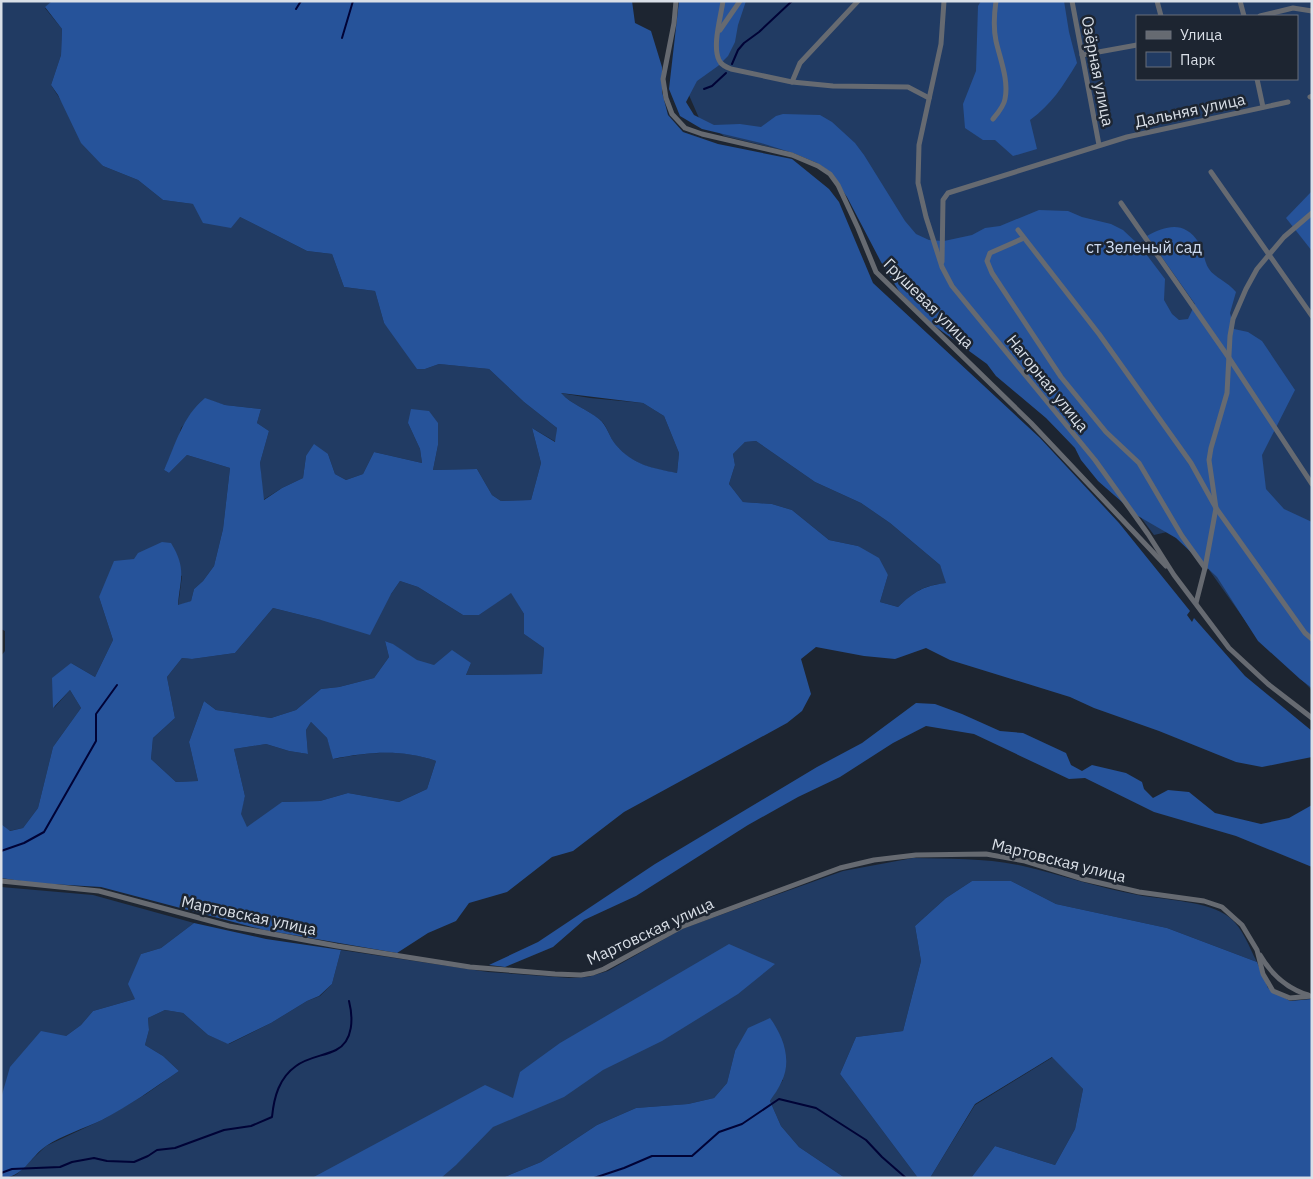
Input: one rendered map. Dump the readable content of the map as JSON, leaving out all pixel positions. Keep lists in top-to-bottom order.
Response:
{
  "streets": {
    "street": [
      "Озёрная улица",
      "Дальняя улица",
      "Грушевая улица",
      "Нагорная улица",
      "Мартовская улица"
    ]
  },
  "crossings": [
    ["Озёрная улица", "Дальняя улица"],
    ["Дальняя улица", "Нагорная улица"],
    ["Грушевая улица", "Нагорная улица"]
  ],
  "parks": ["ст Зеленый сад"],
  "legend": ["Улица", "Парк"]
}
